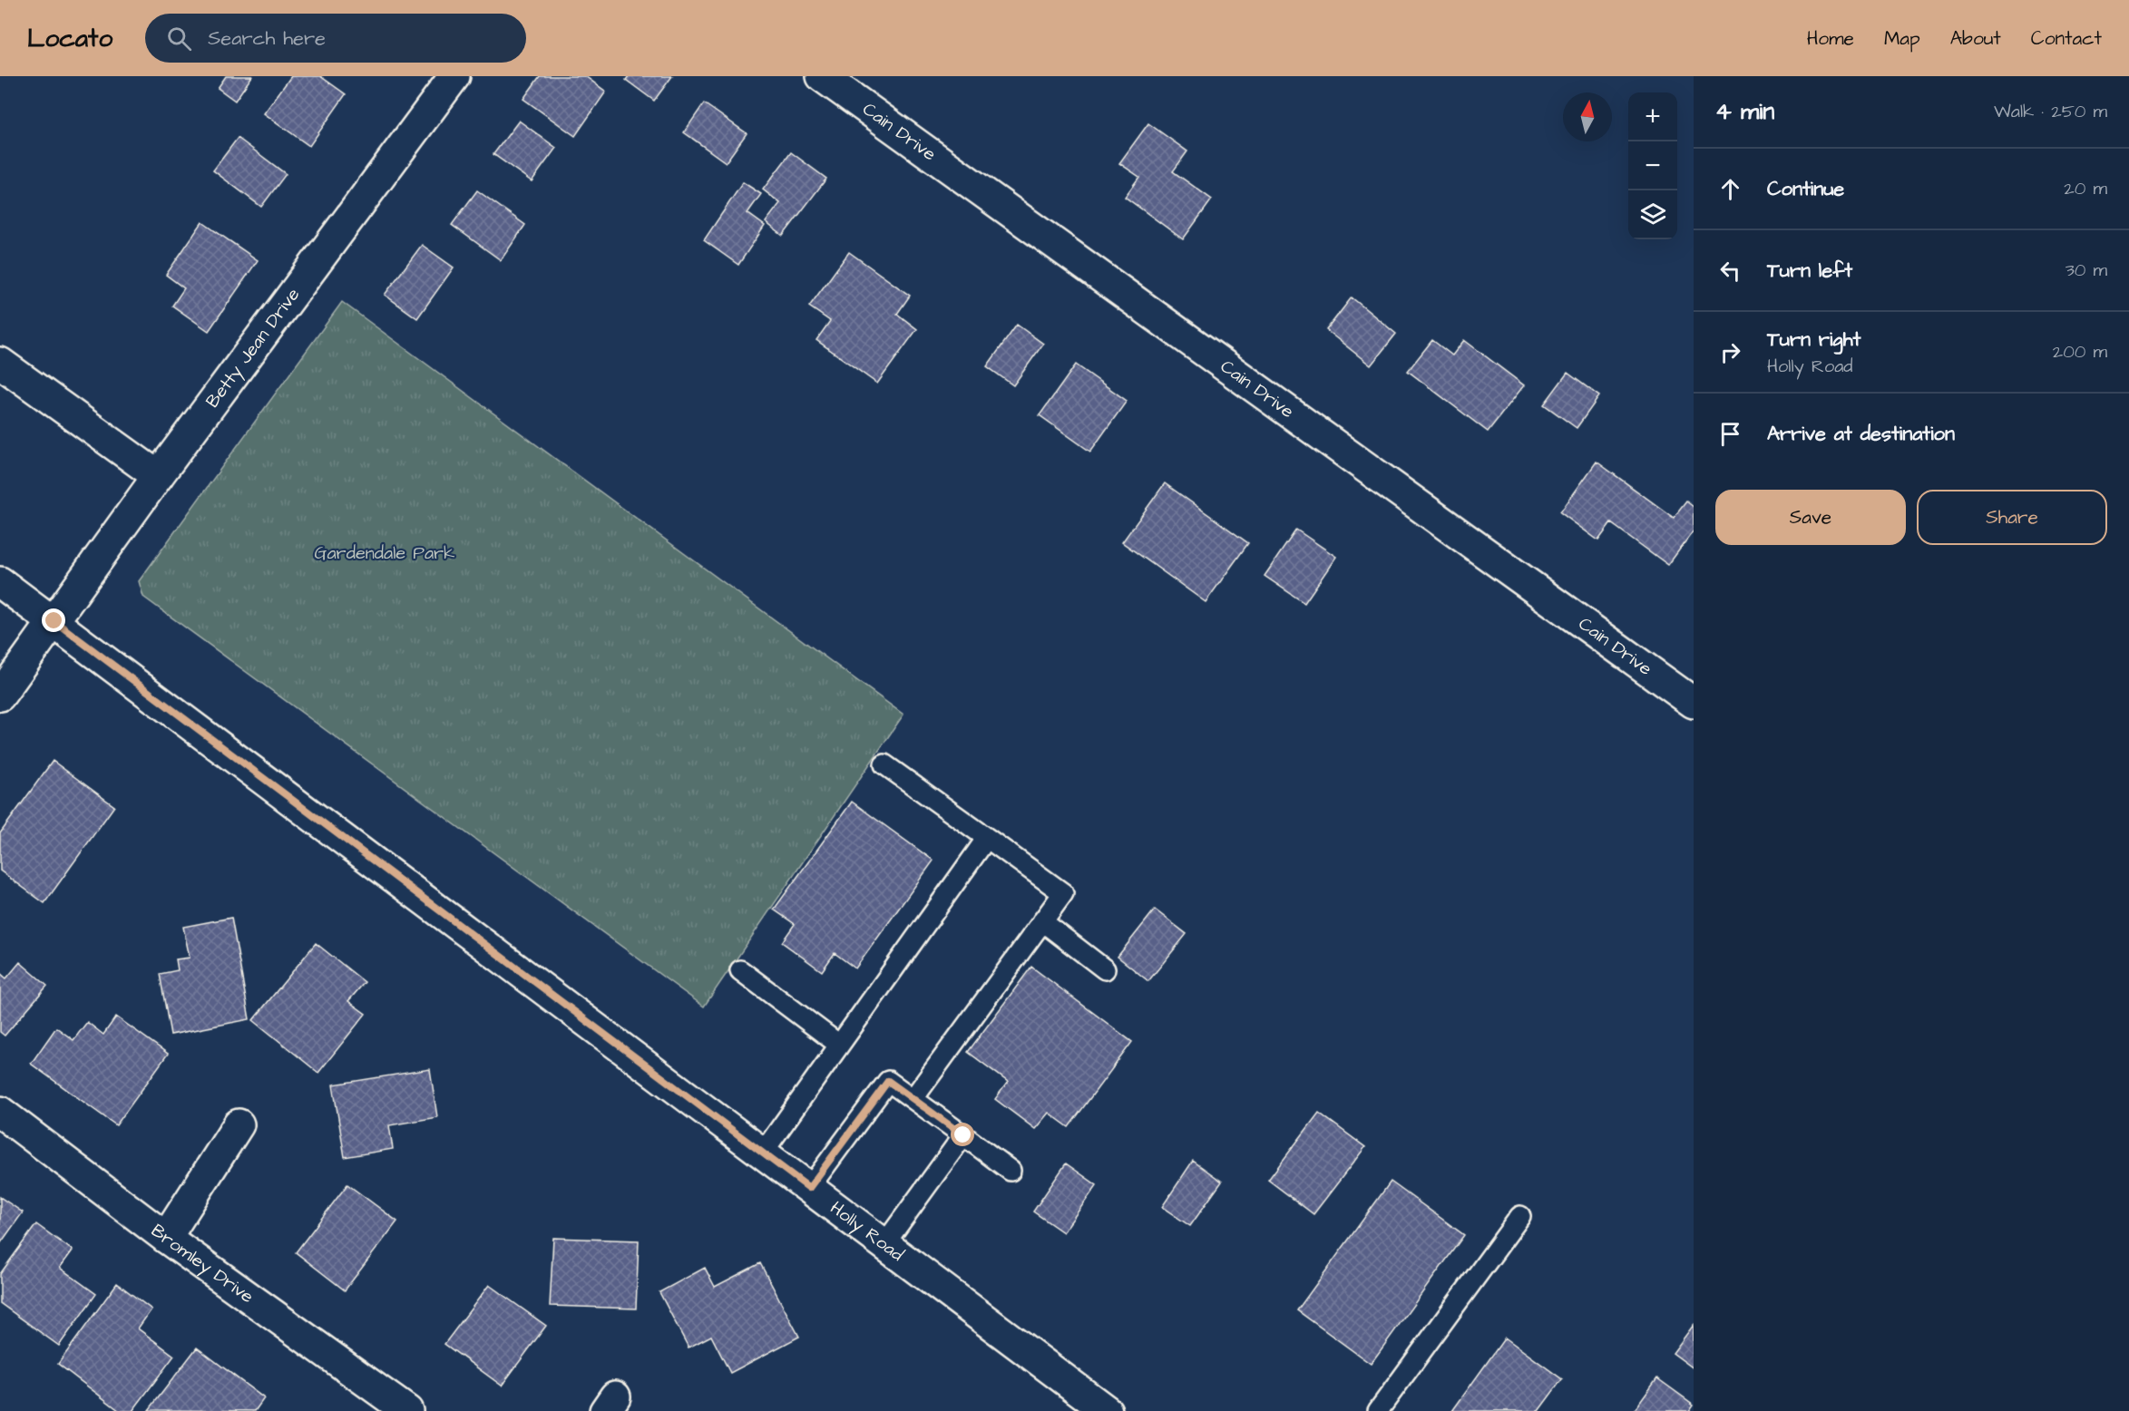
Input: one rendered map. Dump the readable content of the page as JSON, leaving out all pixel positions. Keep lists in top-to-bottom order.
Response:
{
  "streets": {
    "street": [
      "Cain Drive",
      "Betty Jean Drive",
      "Holly Road",
      "Bromley Drive"
    ]
  },
  "crossings": [
    ["Betty Jean Drive", "Holly Road"]
  ],
  "parks": ["Gardendale Park"],
  "north": "top",
  "page": {
    "header": "Locato",
    "search": "Search here",
    "nav": [
      "Home",
      "Map",
      "About",
      "Contact"
    ],
    "heading": ["4 min", "Walk · 250 m"],
    "map_buttons": ["+", "−"],
    "list": [
      ["Continue", "20 m"],
      ["Turn left", "30 m"],
      ["Turn right", "Holly Road", "200 m"],
      "Arrive at destination"
    ],
    "buttons": ["Save", "Share"]
  }
}
